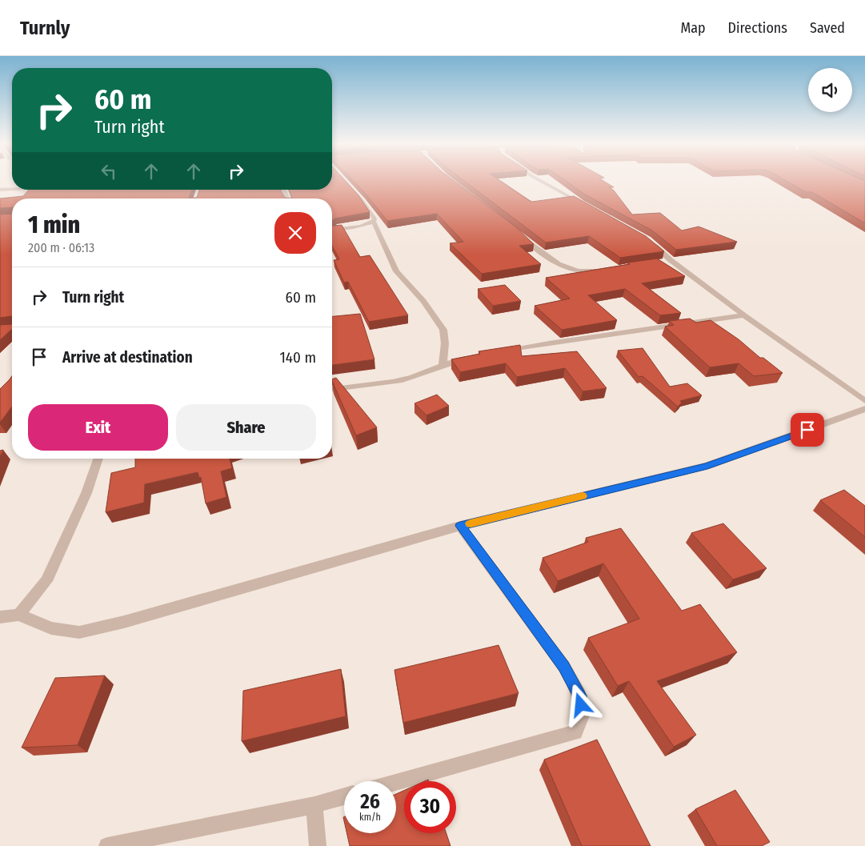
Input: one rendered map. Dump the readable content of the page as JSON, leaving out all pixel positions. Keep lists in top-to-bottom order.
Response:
{
  "page": {
    "header": "Turnly",
    "nav": ["Map", "Directions", "Saved"],
    "turn": ["60 m", "Turn right"],
    "heading": ["1 min", "200 m · 06:13"],
    "list": [
      {
        "name": "Turn right",
        "value": "60 m"
      },
      {
        "name": "Arrive at destination",
        "value": "140 m"
      }
    ],
    "buttons": ["Exit", "Share"],
    "speed": "26 km/h",
    "limit": "30"
  }
}
